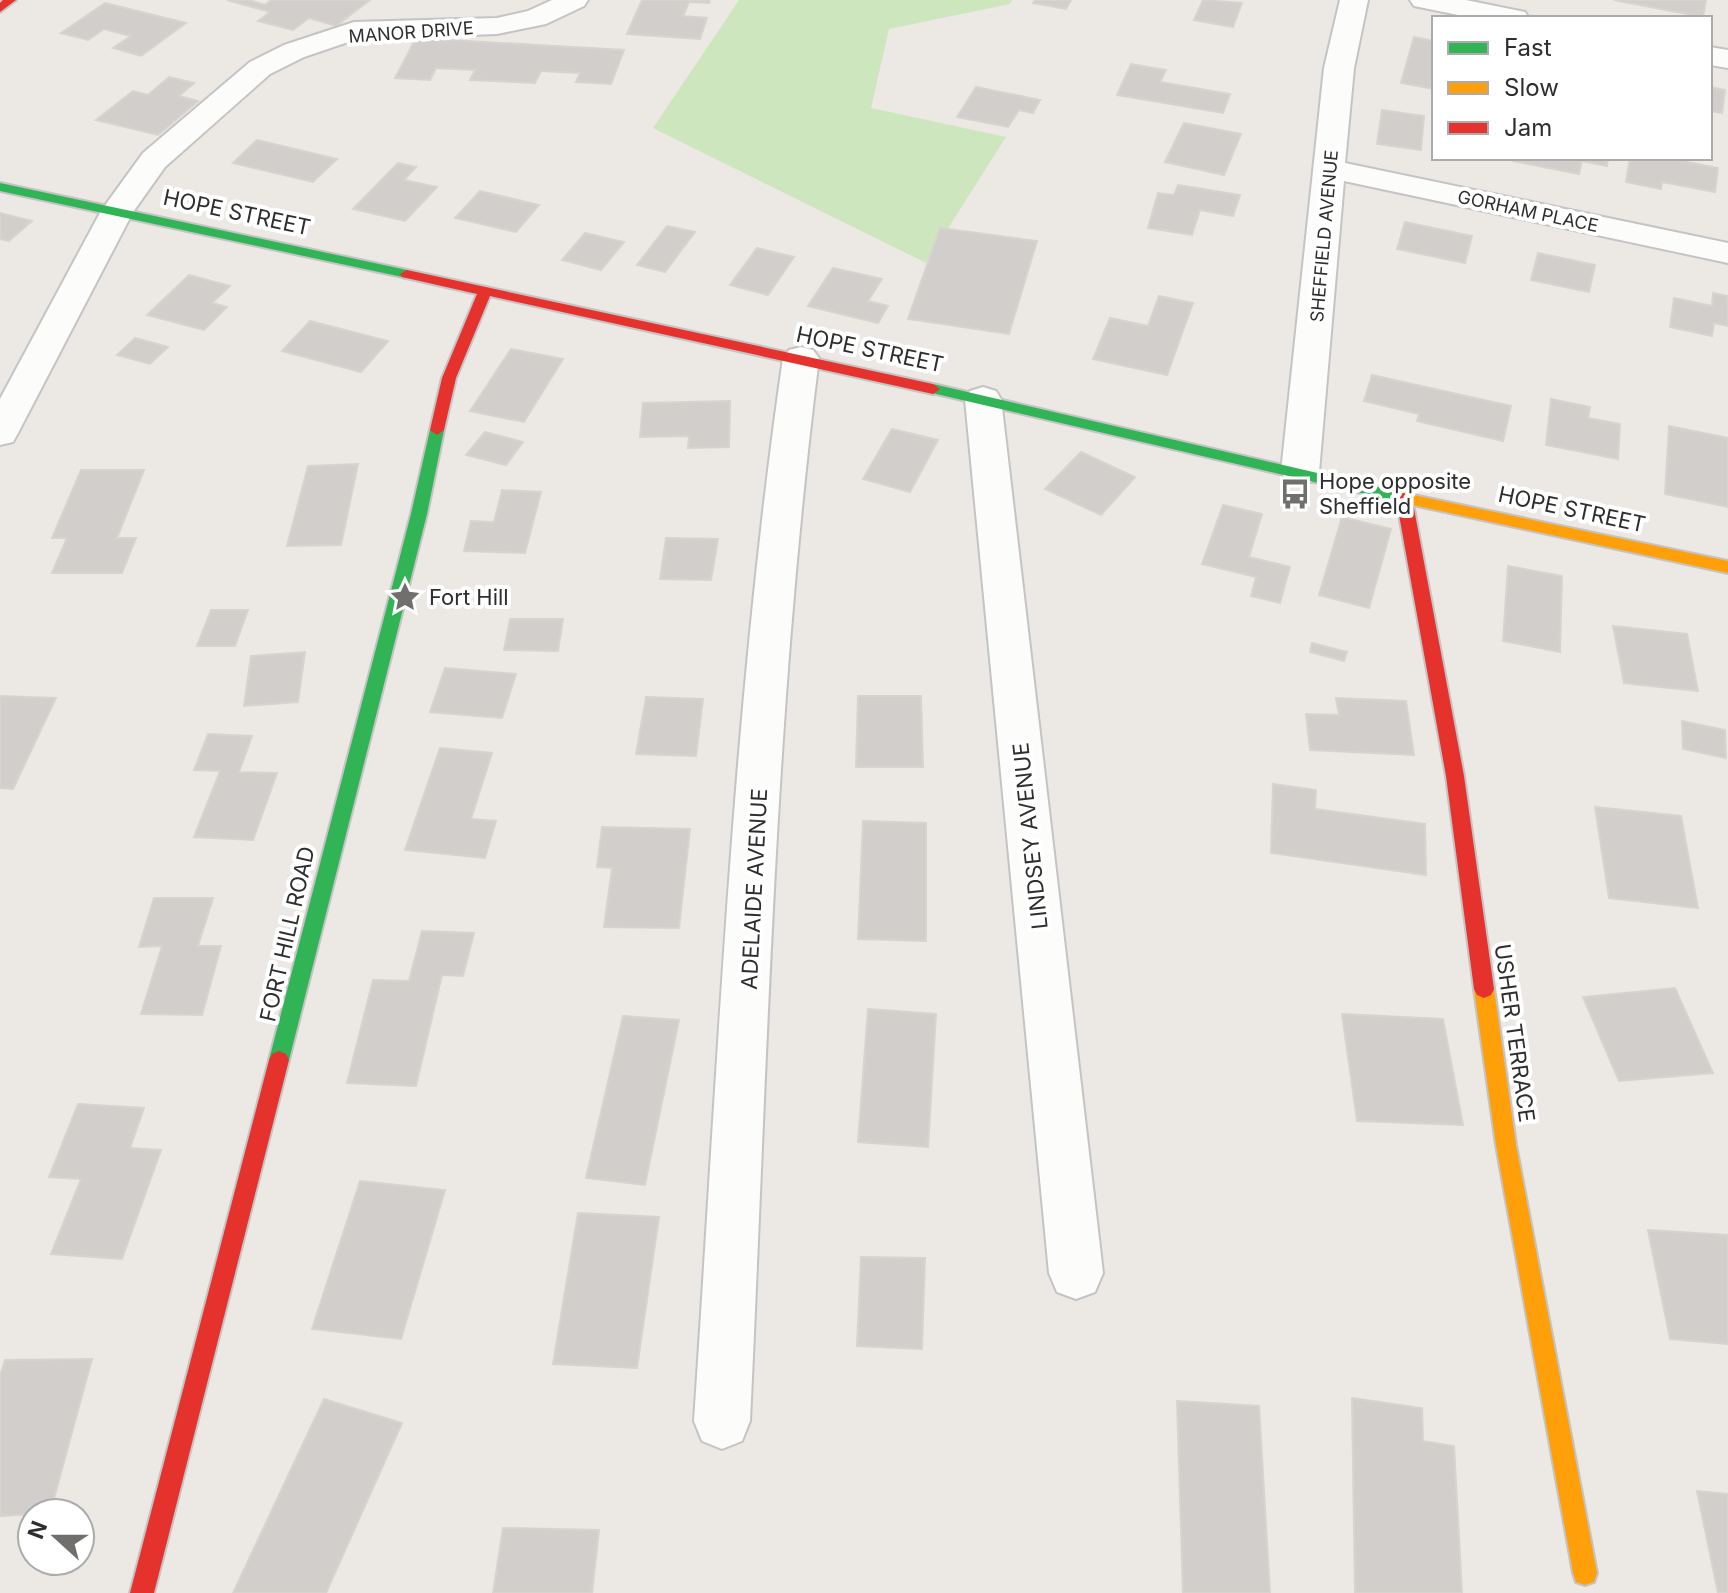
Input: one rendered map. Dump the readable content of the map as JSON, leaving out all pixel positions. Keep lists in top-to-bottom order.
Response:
{
  "streets": {
    "street": [
      "MANOR DRIVE",
      "GORHAM PLACE",
      "HOPE STREET",
      "SHEFFIELD AVENUE",
      "LINDSEY AVENUE",
      "ADELAIDE AVENUE",
      "FORT HILL ROAD",
      "USHER TERRACE"
    ]
  },
  "crossings": [
    ["MANOR DRIVE", "HOPE STREET"],
    ["GORHAM PLACE", "SHEFFIELD AVENUE"],
    ["HOPE STREET", "SHEFFIELD AVENUE"],
    ["HOPE STREET", "LINDSEY AVENUE"],
    ["HOPE STREET", "ADELAIDE AVENUE"],
    ["HOPE STREET", "FORT HILL ROAD"],
    ["HOPE STREET", "USHER TERRACE"]
  ],
  "places": {
    "bus stop": ["Hope opposite Sheffield"],
    "place": ["Fort Hill"]
  },
  "legend": ["Fast", "Slow", "Jam"],
  "north": "left"
}
